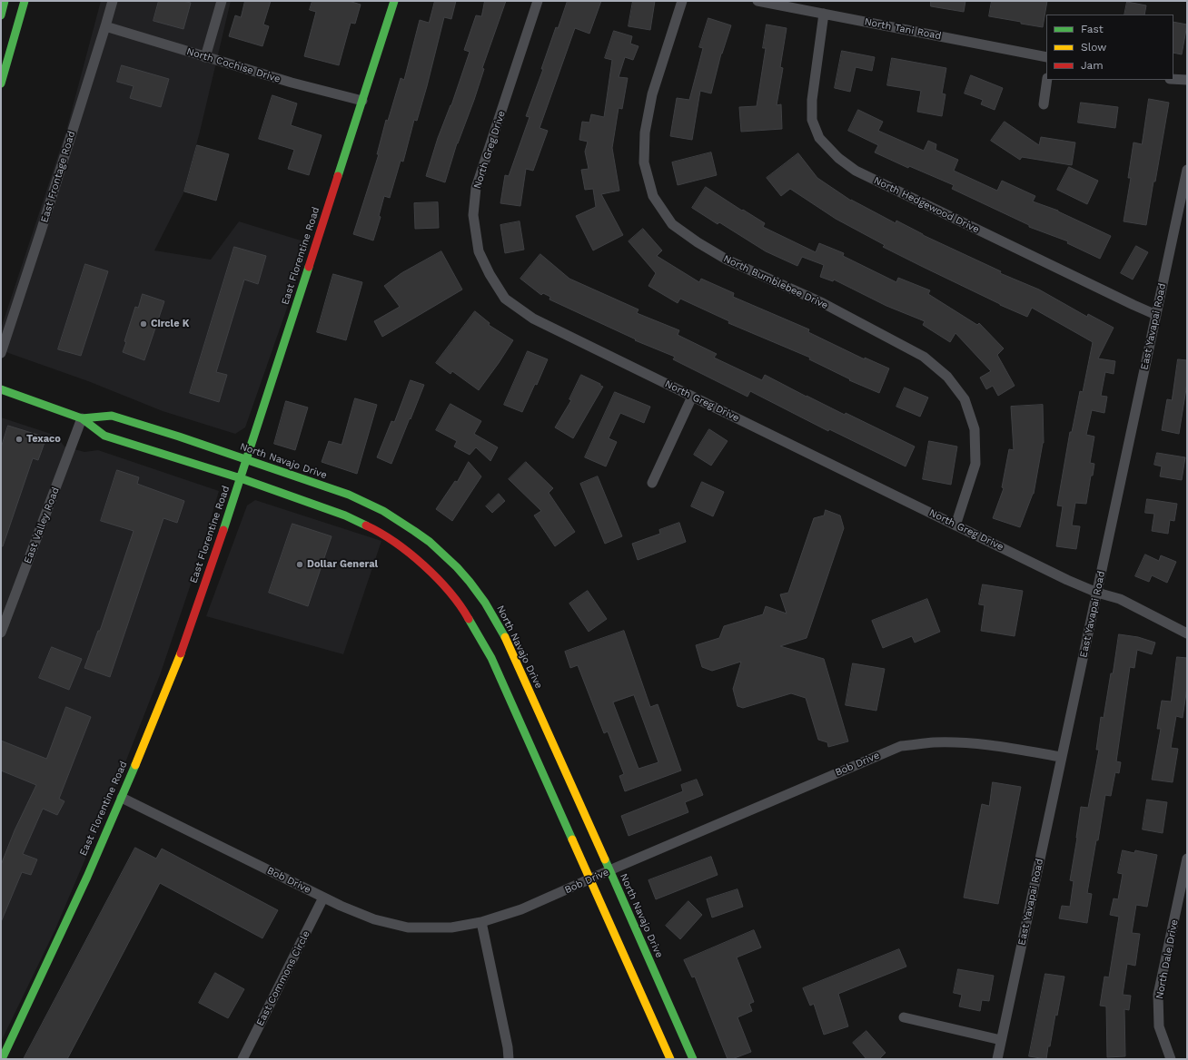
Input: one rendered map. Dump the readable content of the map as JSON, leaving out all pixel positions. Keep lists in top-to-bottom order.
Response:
{
  "streets": {
    "street": [
      "North Tani Road",
      "North Cochise Drive",
      "North Greg Drive",
      "East Frontage Road",
      "North Hedgewood Drive",
      "East Florentine Road",
      "North Bumblebee Drive",
      "East Yavapai Road",
      "North Navajo Drive",
      "East Valley Road",
      "Bob Drive",
      "North Dale Drive",
      "East Commons Circle"
    ]
  },
  "crossings": [
    ["North Tani Road", "North Hedgewood Drive"],
    ["North Cochise Drive", "East Frontage Road"],
    ["North Cochise Drive", "East Florentine Road"],
    ["North Greg Drive", "North Bumblebee Drive"],
    ["North Greg Drive", "East Yavapai Road"],
    ["North Hedgewood Drive", "East Yavapai Road"],
    ["East Florentine Road", "North Navajo Drive"],
    ["East Florentine Road", "Bob Drive"],
    ["East Yavapai Road", "Bob Drive"],
    ["North Navajo Drive", "East Valley Road"],
    ["North Navajo Drive", "Bob Drive"],
    ["Bob Drive", "East Commons Circle"]
  ],
  "places": ["Circle K", "Texaco", "Dollar General"],
  "legend": ["Fast", "Slow", "Jam"]
}
